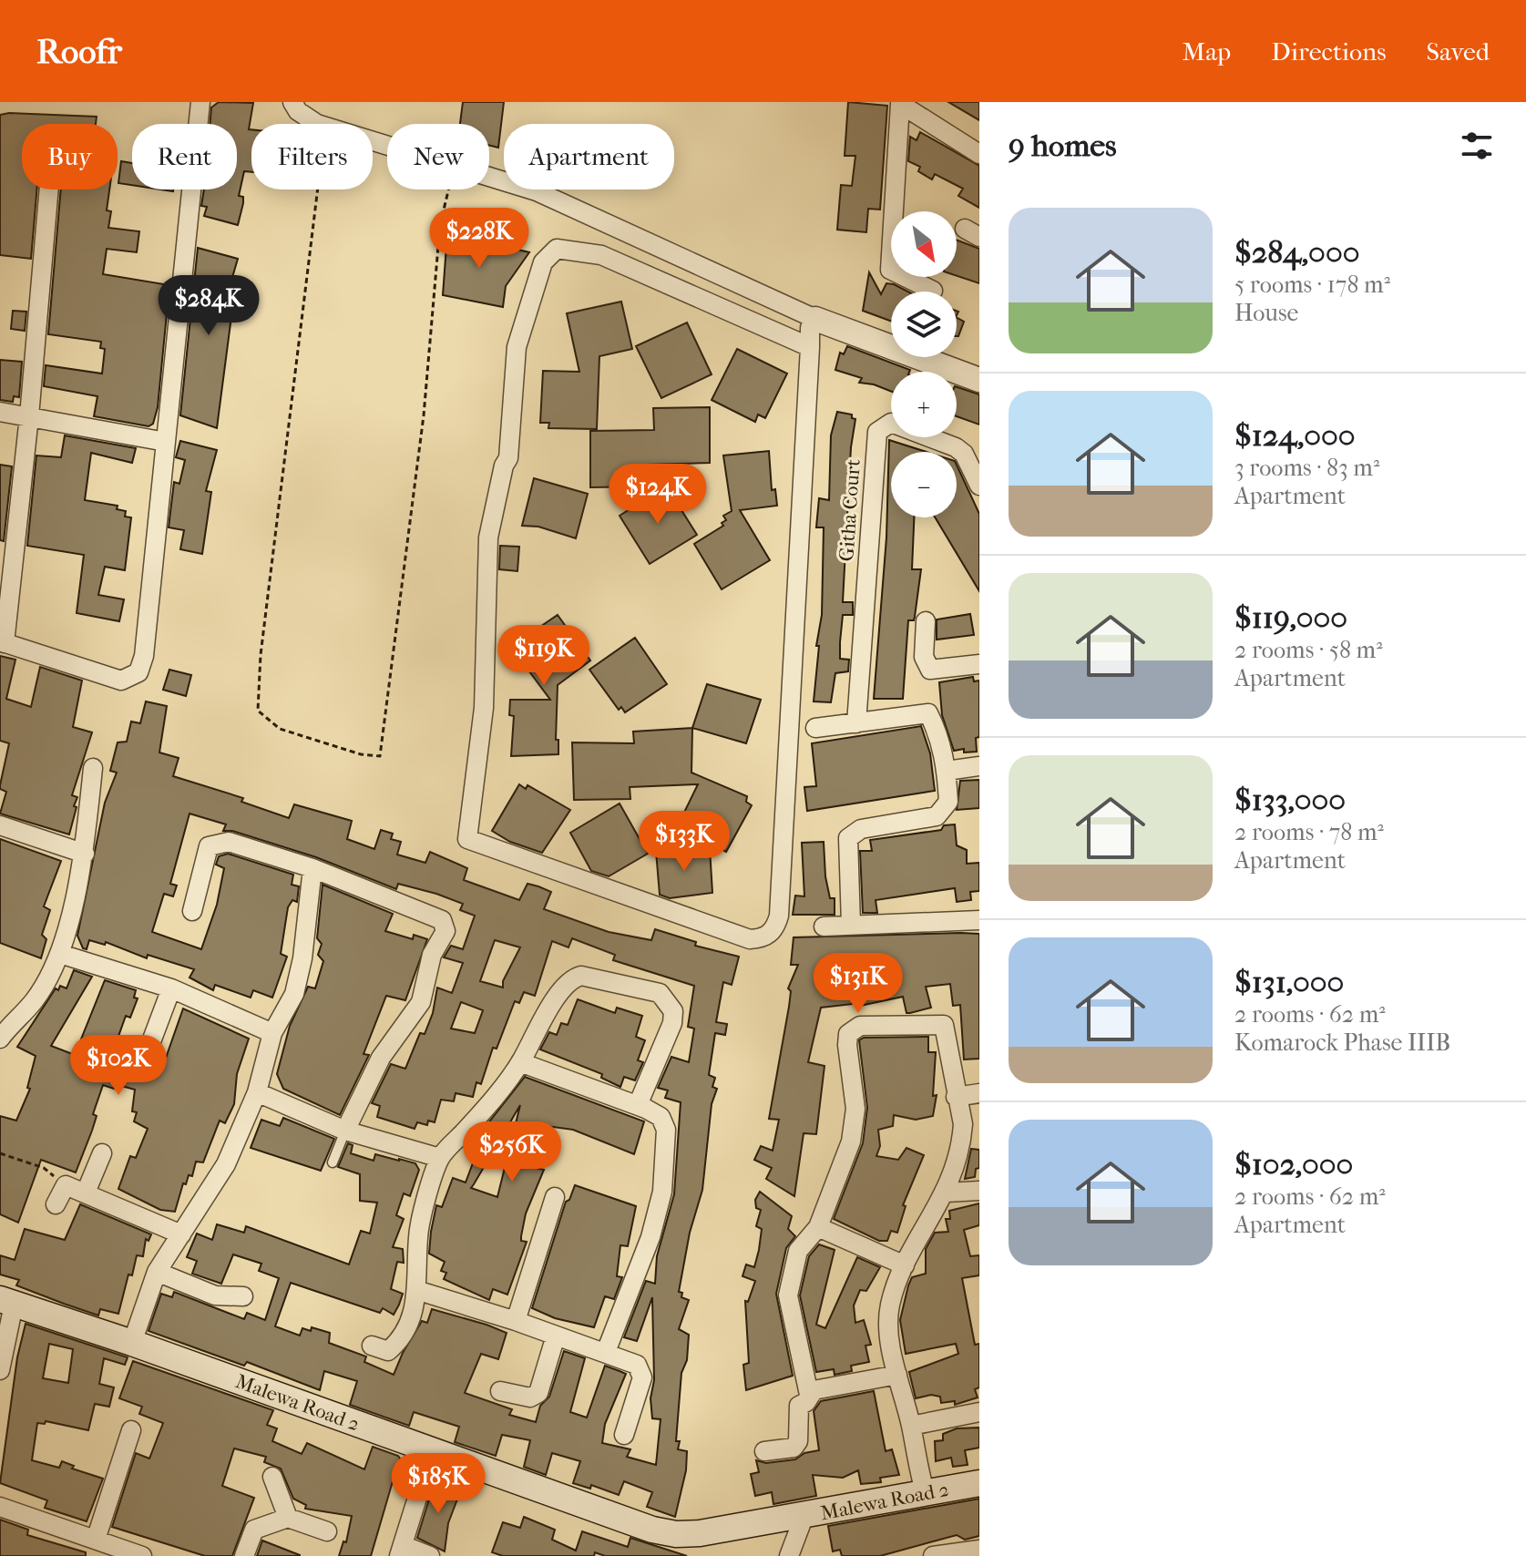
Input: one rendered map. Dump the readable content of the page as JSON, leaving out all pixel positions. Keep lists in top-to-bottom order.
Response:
{
  "streets": {
    "main road": ["Malewa Road 2"],
    "street": ["Githa Court"]
  },
  "north": "bottom right",
  "page": {
    "header": "Roofr",
    "nav": ["Map", "Directions", "Saved"],
    "heading": "9 homes",
    "chip": [
      "Buy",
      "Rent",
      "Filters",
      "New",
      "Apartment"
    ],
    "list": [
      {
        "name": "$284,000",
        "note": "5 rooms · 178 m² · House"
      },
      {
        "name": "$124,000",
        "note": "3 rooms · 83 m² · Apartment"
      },
      {
        "name": "$119,000",
        "note": "2 rooms · 58 m² · Apartment"
      },
      {
        "name": "$133,000",
        "note": "2 rooms · 78 m² · Apartment"
      },
      {
        "name": "$131,000",
        "note": "2 rooms · 62 m² · Komarock Phase IIIB"
      },
      {
        "name": "$102,000",
        "note": "2 rooms · 62 m² · Apartment"
      }
    ],
    "price": [
      "$228K",
      "$284K",
      "$124K",
      "$119K",
      "$133K",
      "$131K",
      "$102K",
      "$256K",
      "$185K"
    ],
    "map_buttons": ["+", "−"]
  }
}
